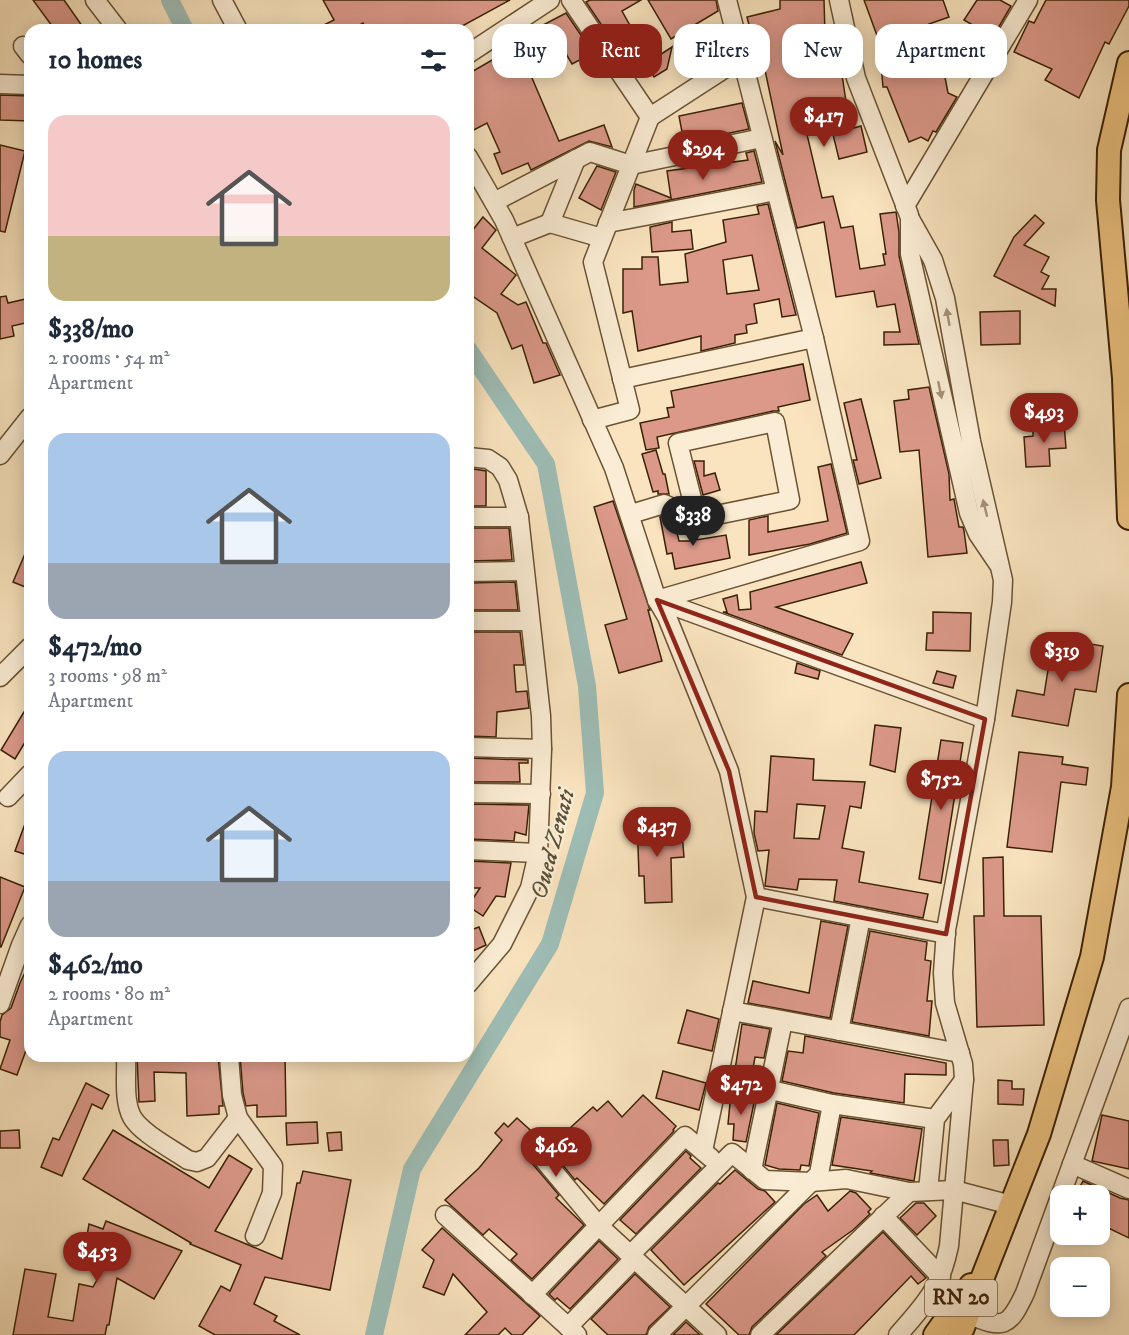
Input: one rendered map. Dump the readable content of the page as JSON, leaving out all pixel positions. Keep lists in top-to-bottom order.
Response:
{
  "streets": {
    "main road": ["RN 20"]
  },
  "water": ["Oued Zenati"],
  "page": {
    "chip": [
      "Buy",
      "Rent",
      "Filters",
      "New",
      "Apartment"
    ],
    "heading": "10 homes",
    "list": [
      {
        "name": "$338/mo",
        "note": "2 rooms · 54 m² · Apartment"
      },
      {
        "name": "$472/mo",
        "note": "3 rooms · 98 m² · Apartment"
      },
      {
        "name": "$462/mo",
        "note": "2 rooms · 80 m² · Apartment"
      }
    ],
    "price": [
      "$417",
      "$294",
      "$493",
      "$338",
      "$319",
      "$752",
      "$437",
      "$472",
      "$462",
      "$453"
    ],
    "map_buttons": ["+", "−"]
  }
}
